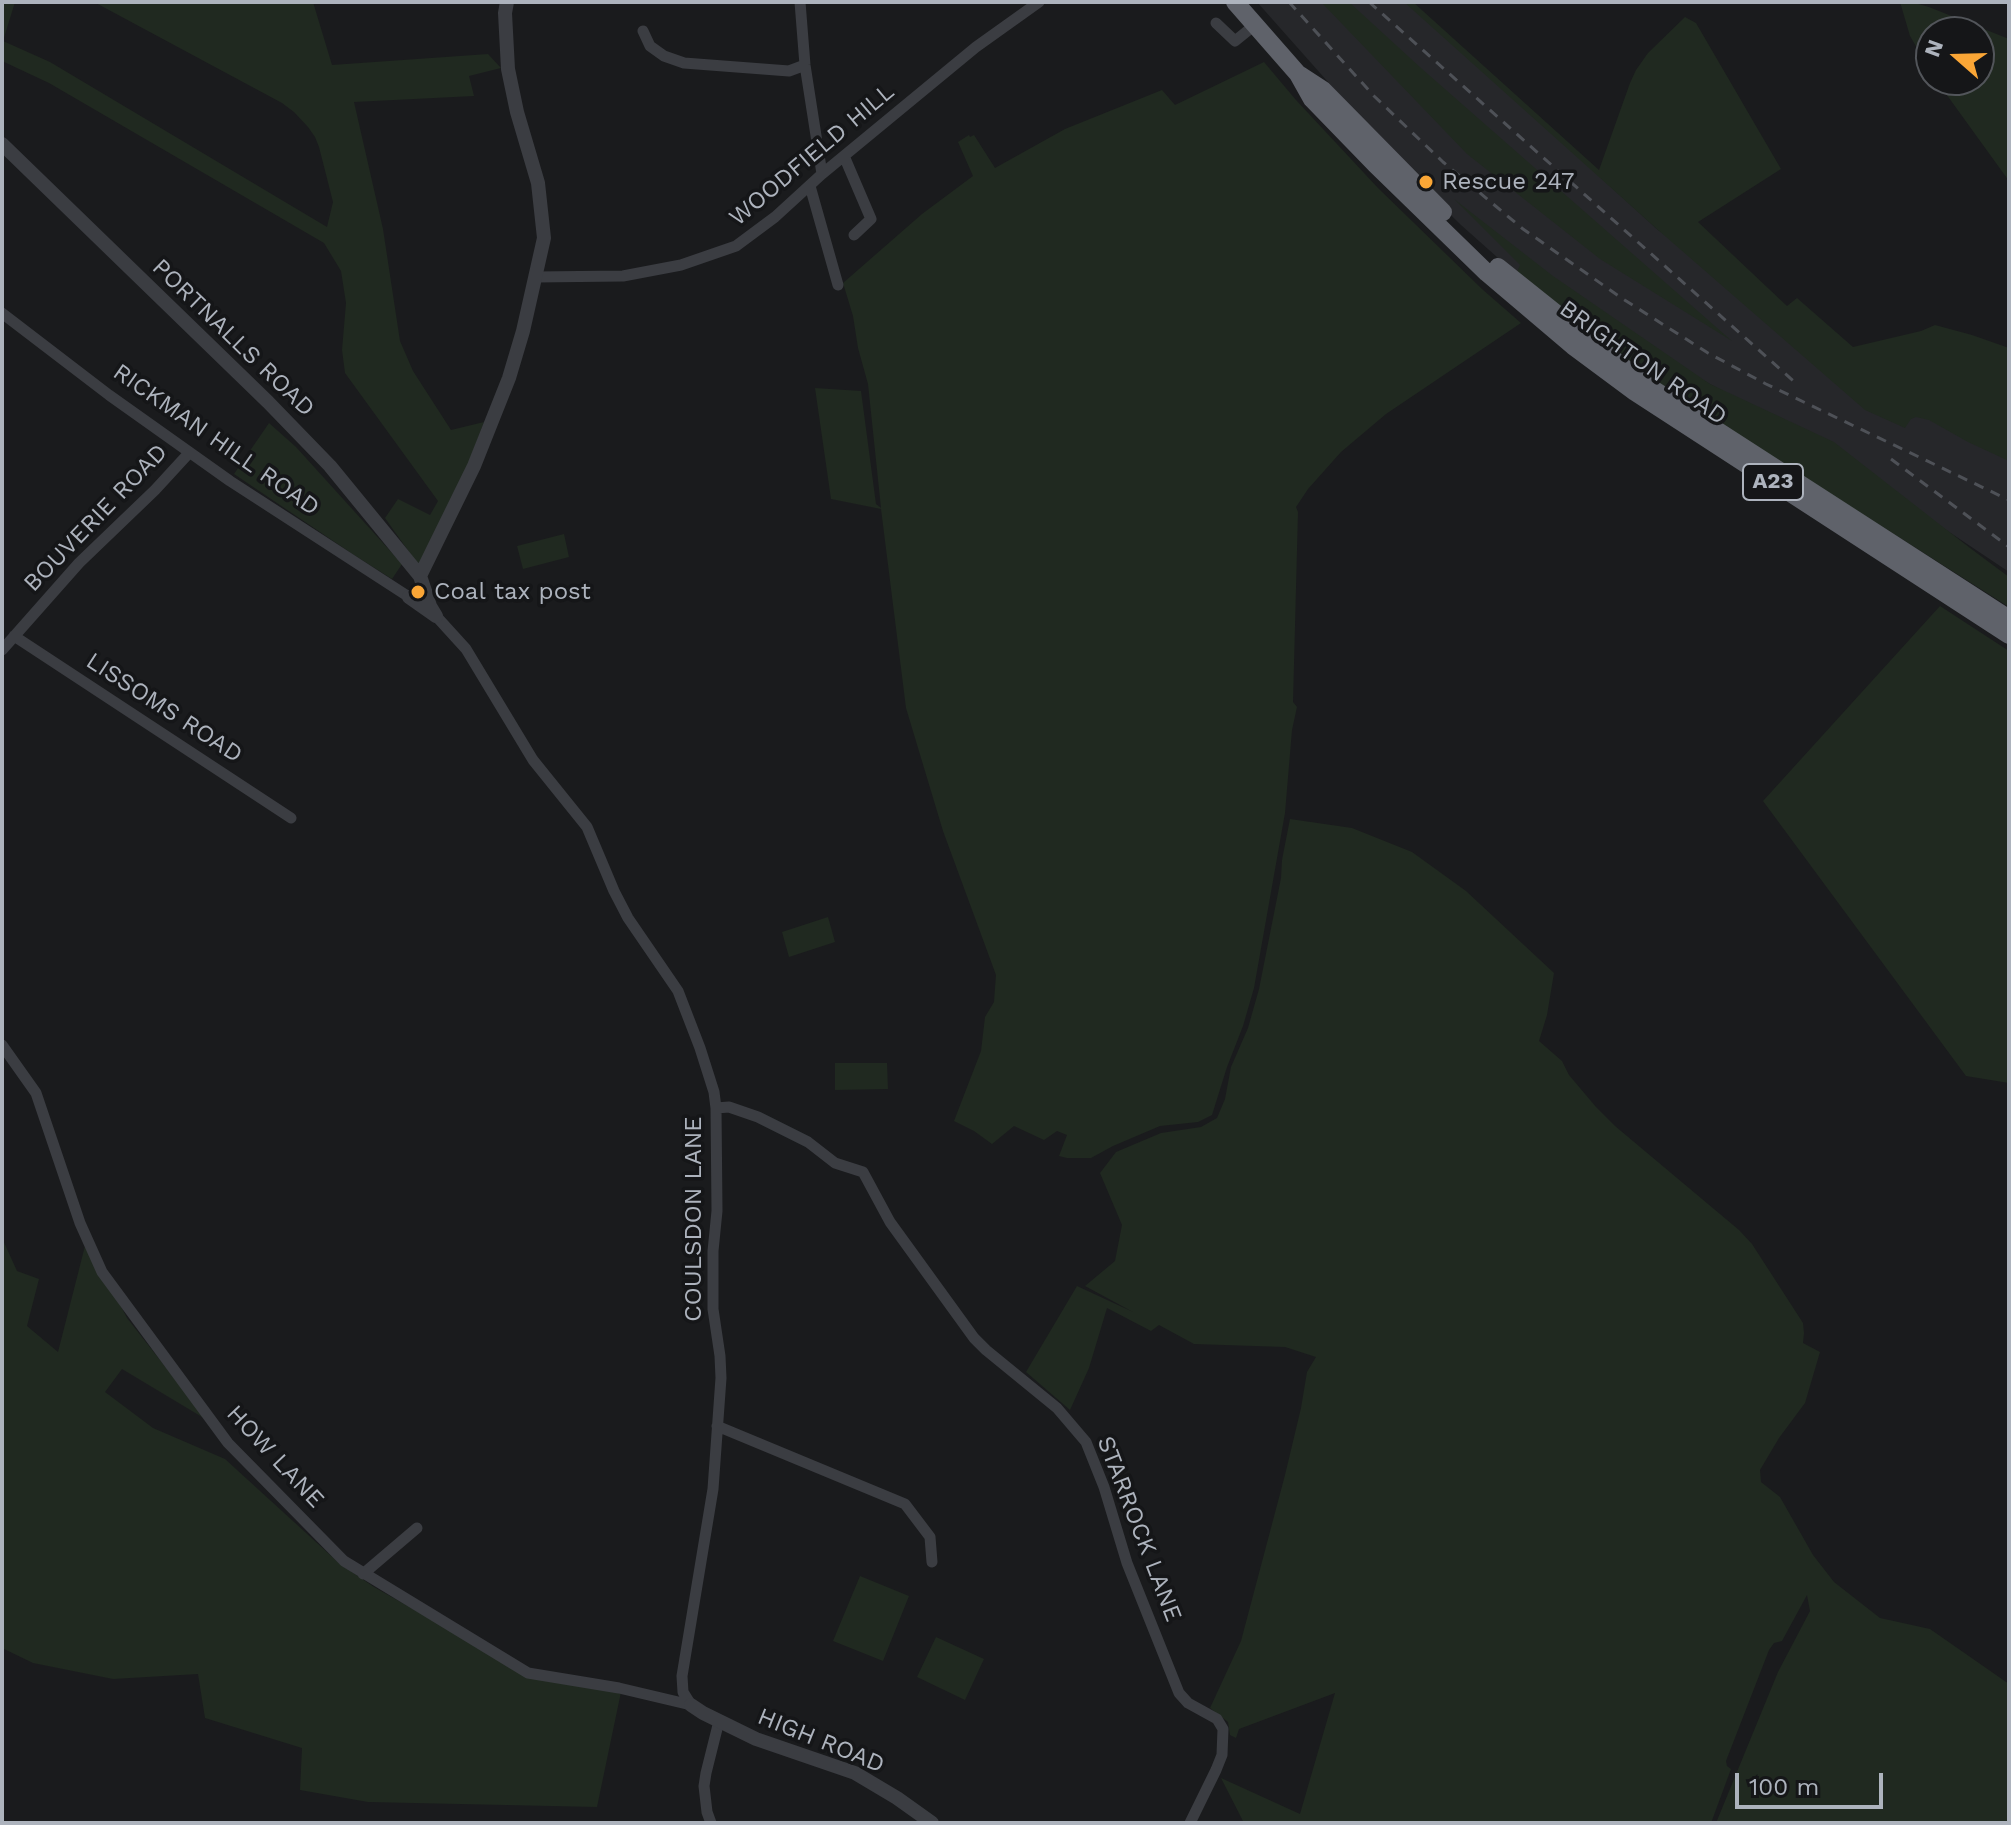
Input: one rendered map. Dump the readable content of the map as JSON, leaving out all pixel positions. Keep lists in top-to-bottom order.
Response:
{
  "streets": {
    "highway": ["BRIGHTON ROAD", "A23"],
    "street": [
      "WOODFIELD HILL",
      "PORTNALLS ROAD",
      "RICKMAN HILL ROAD",
      "BOUVERIE ROAD",
      "LISSOMS ROAD",
      "COULSDON LANE",
      "HOW LANE",
      "STARROCK LANE",
      "HIGH ROAD"
    ]
  },
  "crossings": [
    ["PORTNALLS ROAD", "COULSDON LANE"],
    ["RICKMAN HILL ROAD", "BOUVERIE ROAD"],
    ["RICKMAN HILL ROAD", "COULSDON LANE"],
    ["BOUVERIE ROAD", "LISSOMS ROAD"],
    ["COULSDON LANE", "HOW LANE"],
    ["COULSDON LANE", "STARROCK LANE"],
    ["COULSDON LANE", "HIGH ROAD"],
    ["HOW LANE", "HIGH ROAD"]
  ],
  "places": ["Rescue 247", "Coal tax post"],
  "scale_bar": "100 m",
  "north": "left"
}
